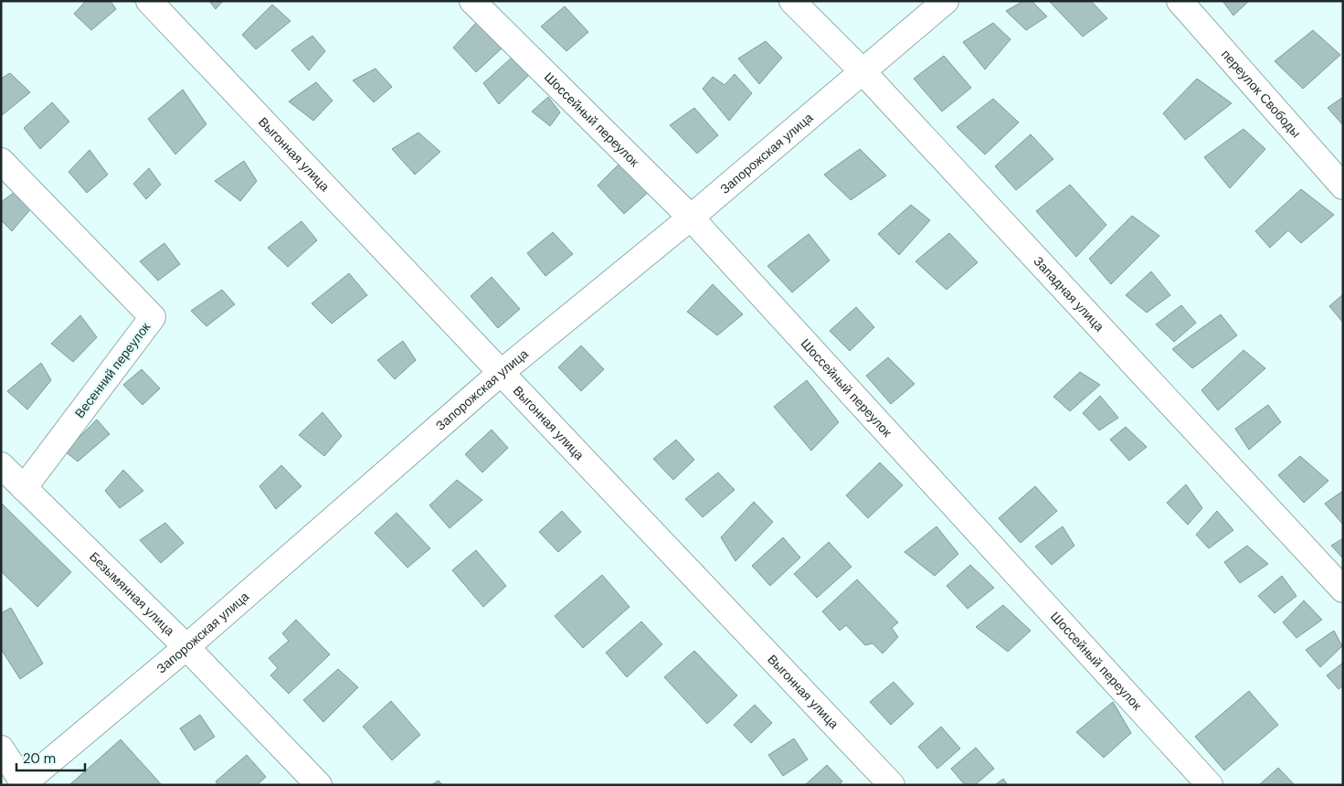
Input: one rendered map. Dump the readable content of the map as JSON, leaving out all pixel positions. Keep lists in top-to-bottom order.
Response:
{
  "streets": {
    "street": [
      "переулок Свободы",
      "Шоссейный переулок",
      "Запорожская улица",
      "Выгонная улица",
      "Западная улица",
      "Весенний переулок",
      "Безымянная улица"
    ]
  },
  "crossings": [
    ["Шоссейный переулок", "Запорожская улица"],
    ["Запорожская улица", "Выгонная улица"],
    ["Запорожская улица", "Западная улица"],
    ["Запорожская улица", "Безымянная улица"],
    ["Весенний переулок", "Безымянная улица"]
  ],
  "scale_bar": "20 m"
}
